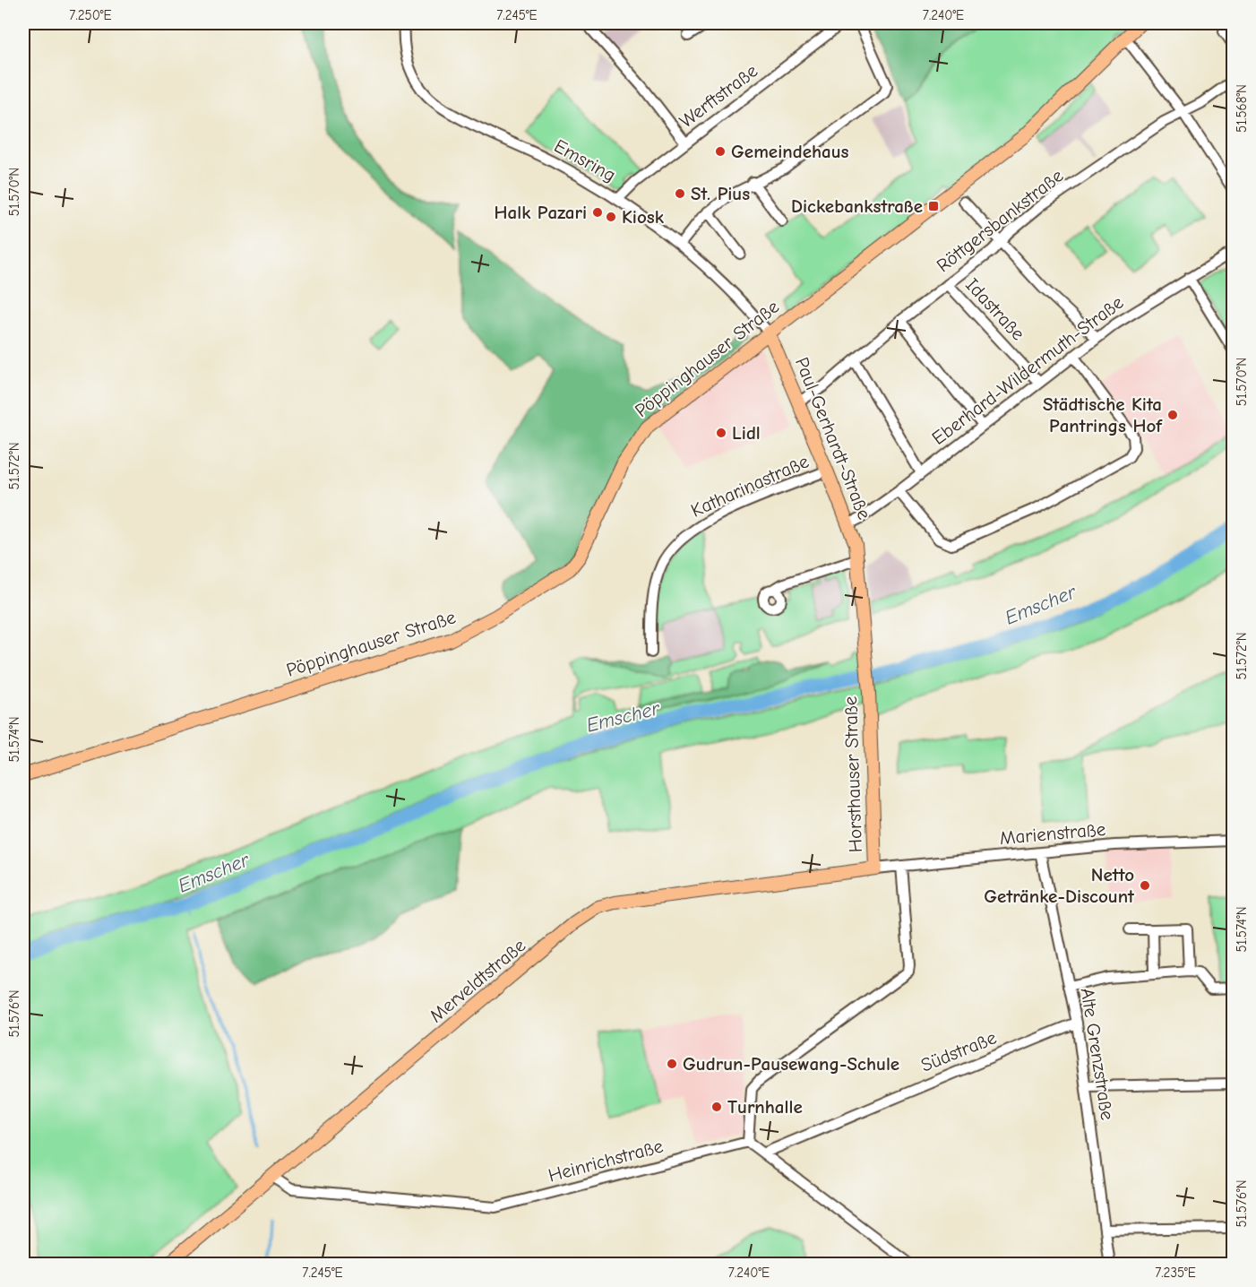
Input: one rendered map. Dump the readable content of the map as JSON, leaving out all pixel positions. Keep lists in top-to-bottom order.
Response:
{
  "streets": {
    "main road": [
      "Pöppinghauser Straße",
      "Paul-Gerhardt-Straße",
      "Horsthauser Straße",
      "Merveldtstraße"
    ],
    "street": [
      "Werftstraße",
      "Emsring",
      "Röttgersbankstraße",
      "Idastraße",
      "Eberhard-Wildermuth-Straße",
      "Katharinastraße",
      "Marienstraße",
      "Südstraße",
      "Alte Grenzstraße",
      "Heinrichstraße"
    ]
  },
  "crossings": [
    ["Werftstraße", "Emsring"],
    ["Emsring", "Pöppinghauser Straße"],
    ["Emsring", "Paul-Gerhardt-Straße"],
    ["Röttgersbankstraße", "Idastraße"],
    ["Röttgersbankstraße", "Paul-Gerhardt-Straße"],
    ["Idastraße", "Eberhard-Wildermuth-Straße"],
    ["Pöppinghauser Straße", "Paul-Gerhardt-Straße"],
    ["Eberhard-Wildermuth-Straße", "Paul-Gerhardt-Straße"],
    ["Paul-Gerhardt-Straße", "Katharinastraße"],
    ["Paul-Gerhardt-Straße", "Horsthauser Straße"],
    ["Horsthauser Straße", "Marienstraße"],
    ["Horsthauser Straße", "Merveldtstraße"],
    ["Marienstraße", "Merveldtstraße"],
    ["Marienstraße", "Alte Grenzstraße"],
    ["Merveldtstraße", "Heinrichstraße"],
    ["Südstraße", "Alte Grenzstraße"]
  ],
  "water": ["Emscher"],
  "places": {
    "other": [
      "Gemeindehaus",
      "St. Pius",
      "Halk Pazari",
      "Kiosk",
      "Städtische Kita Pantrings Hof",
      "Lidl",
      "Netto Getränke-Discount",
      "Gudrun-Pausewang-Schule",
      "Turnhalle"
    ],
    "transit": ["Dickebankstraße"]
  },
  "coordinates": [
    "7.250°E",
    "7.245°E",
    "7.240°E",
    "51.568°N",
    "51.570°N",
    "51.572°N",
    "51.574°N",
    "51.576°N",
    "7.235°E"
  ]
}
